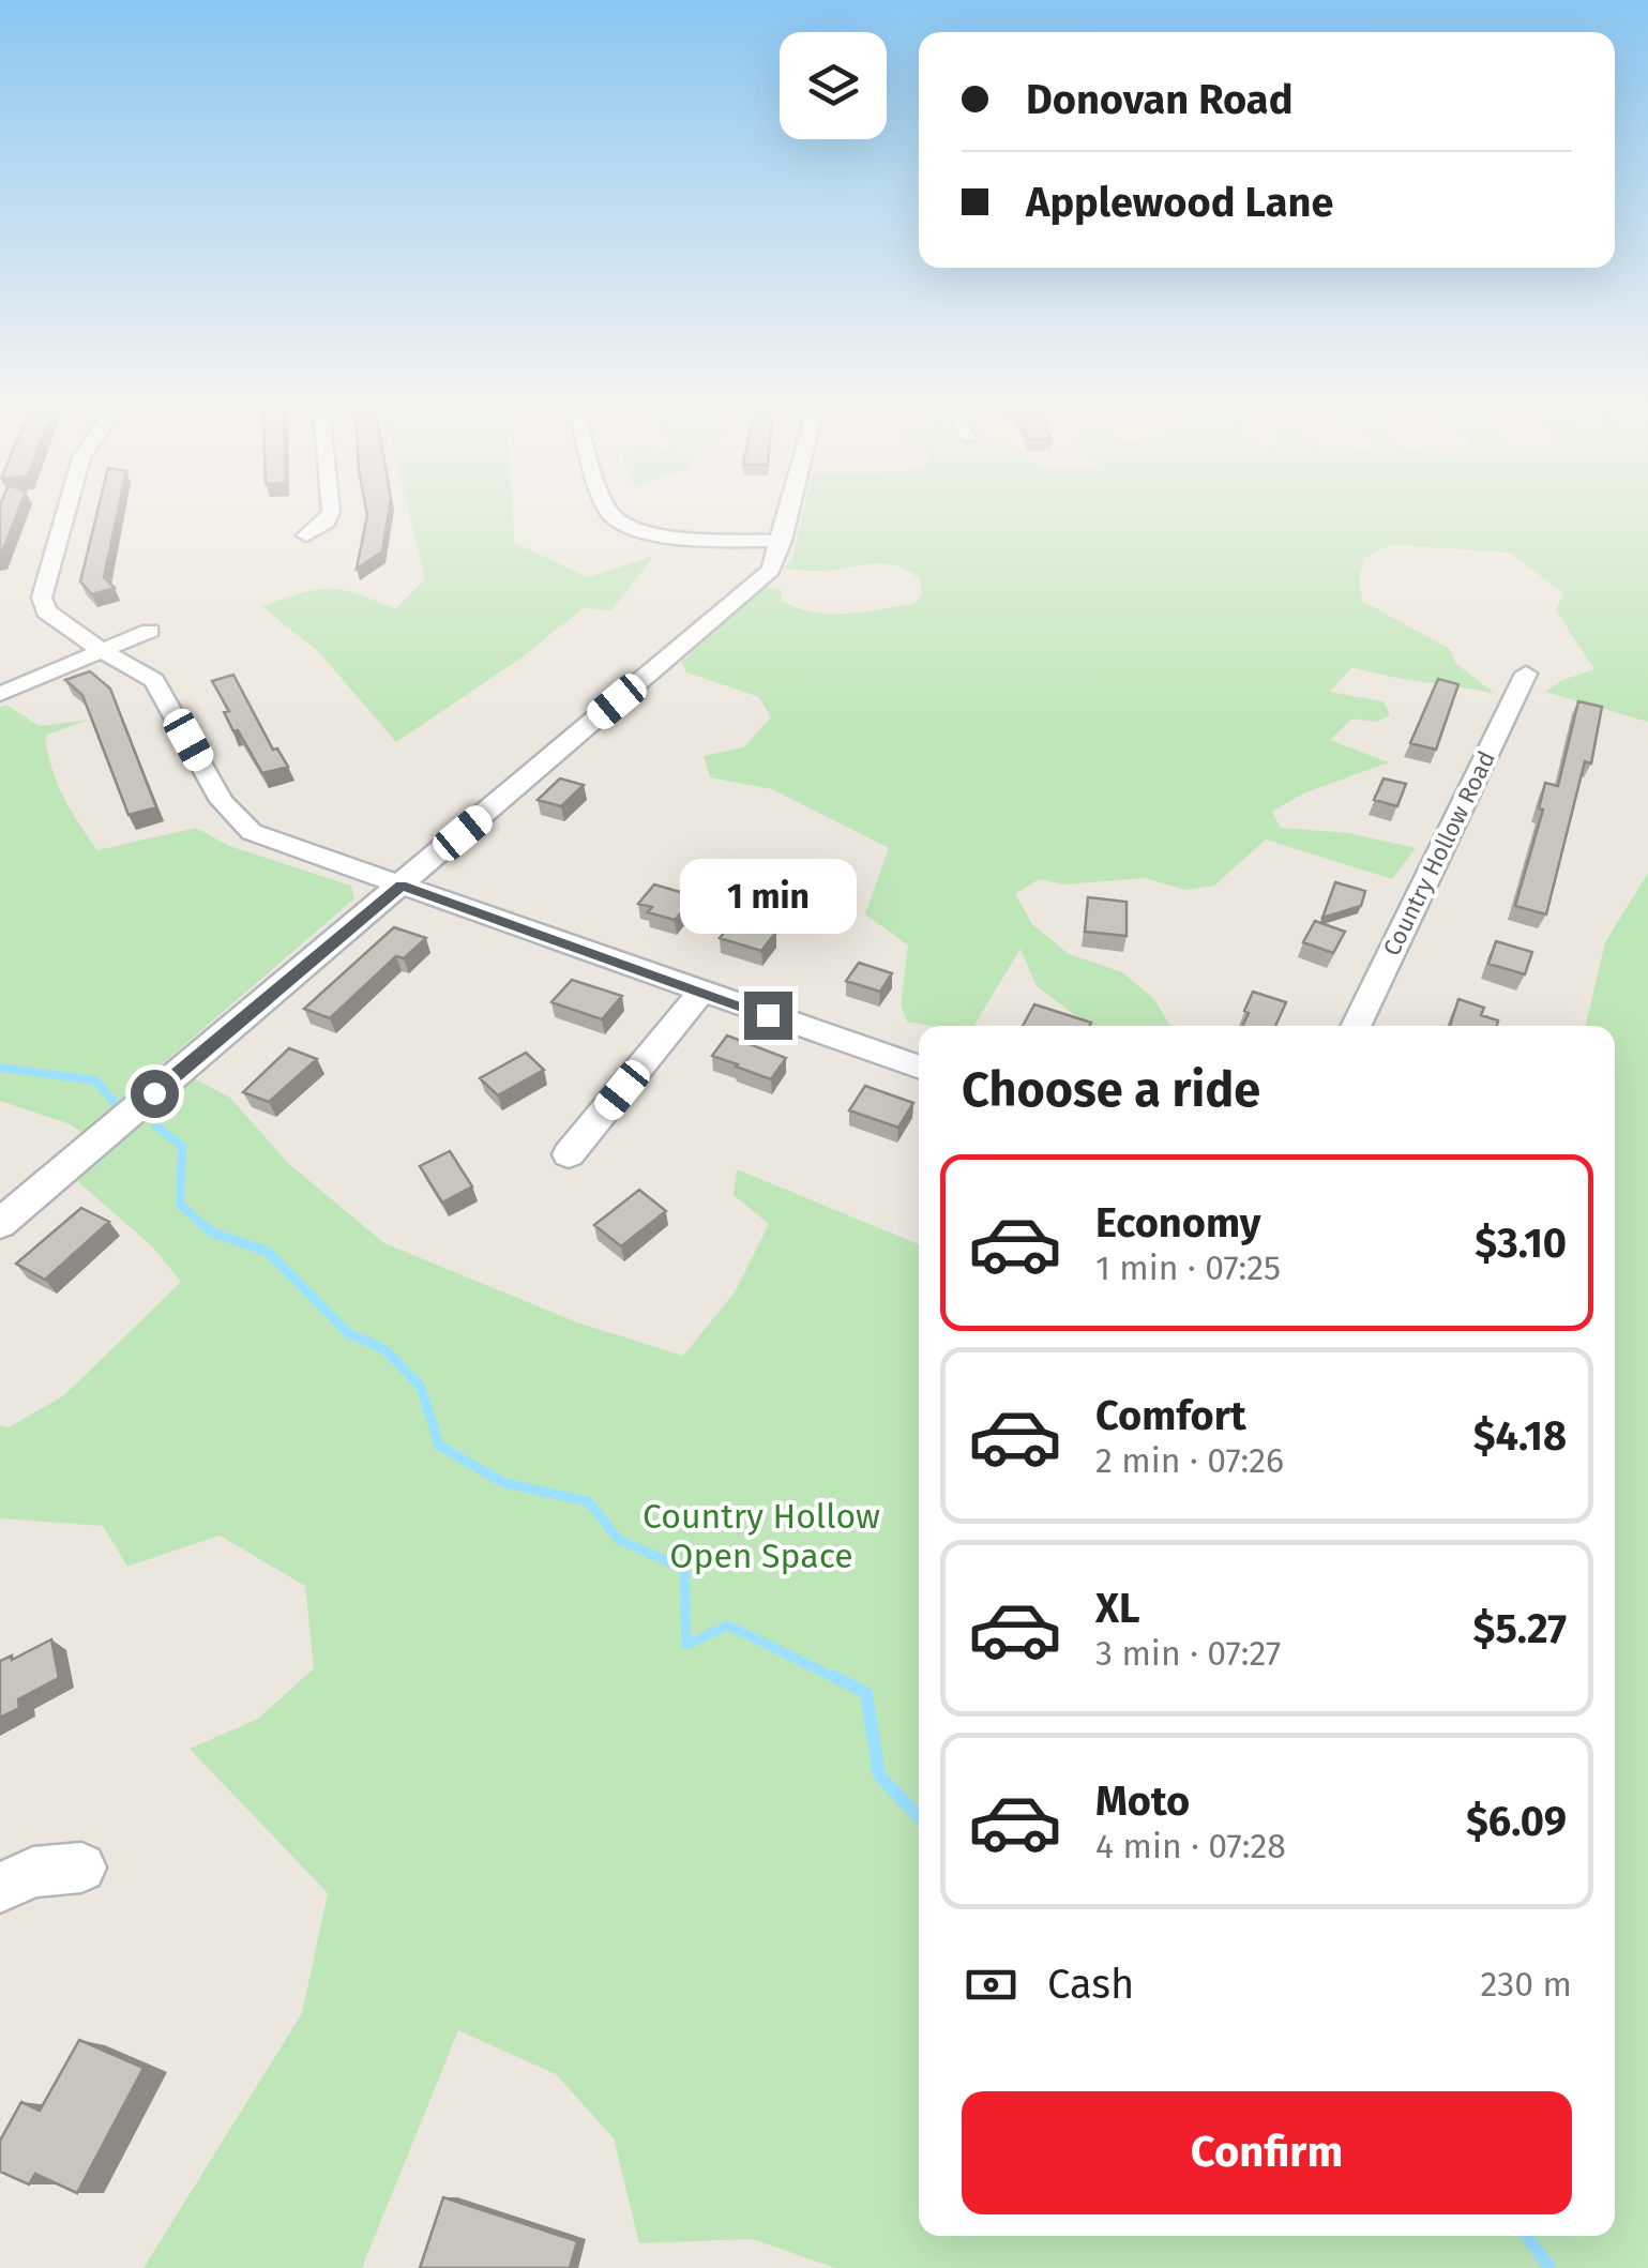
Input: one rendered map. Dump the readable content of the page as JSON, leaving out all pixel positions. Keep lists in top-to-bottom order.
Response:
{
  "streets": {
    "street": ["Country Hollow Road"]
  },
  "parks": ["Country Hollow Open Space"],
  "page": {
    "banner": ["Donovan Road", "Applewood Lane"],
    "bubble": "1 min",
    "heading": "Choose a ride",
    "list": [
      {
        "name": "Economy",
        "note": "1 min · 07:25",
        "value": "$3.10"
      },
      {
        "name": "Comfort",
        "note": "2 min · 07:26",
        "value": "$4.18"
      },
      {
        "name": "XL",
        "note": "3 min · 07:27",
        "value": "$5.27"
      },
      {
        "name": "Moto",
        "note": "4 min · 07:28",
        "value": "$6.09"
      }
    ],
    "pay": ["Cash", "230 m"],
    "buttons": "Confirm"
  }
}
